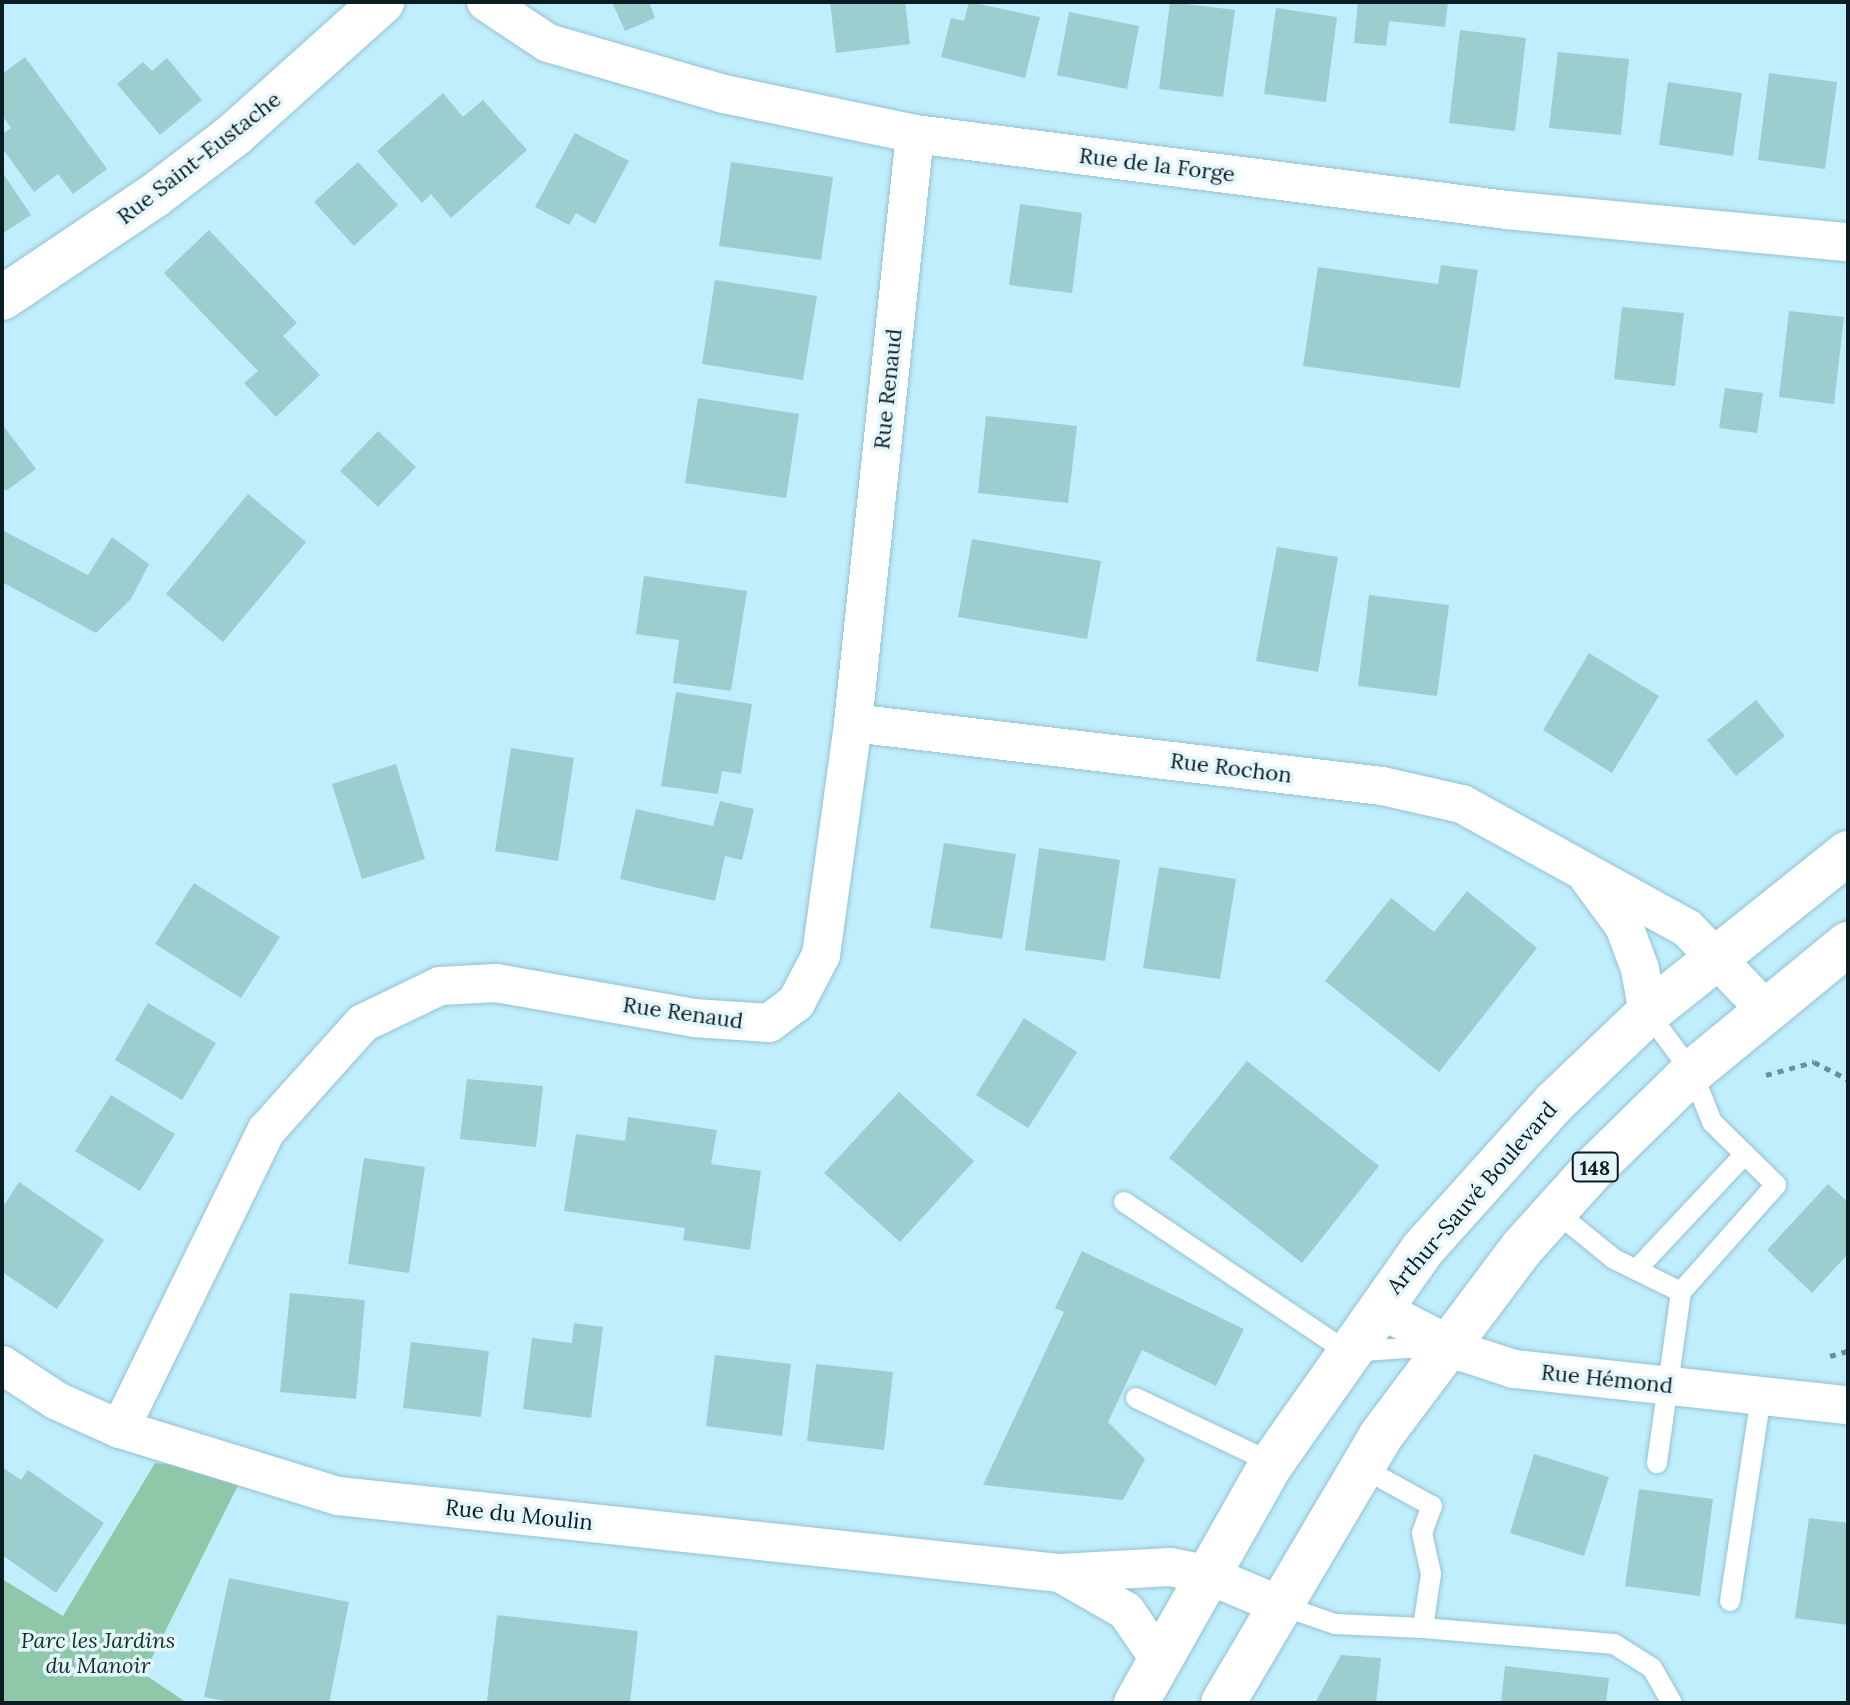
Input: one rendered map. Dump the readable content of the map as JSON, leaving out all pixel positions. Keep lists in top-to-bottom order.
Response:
{
  "streets": {
    "main road": ["Rue Saint-Eustache", "148", "Arthur-Sauvé Boulevard"],
    "street": [
      "Rue de la Forge",
      "Rue Renaud",
      "Rue Rochon",
      "Rue Hémond",
      "Rue du Moulin"
    ]
  },
  "crossings": [
    ["Rue de la Forge", "Rue Renaud"],
    ["Rue Renaud", "Rue Rochon"],
    ["Rue Renaud", "Rue du Moulin"],
    ["Rue Rochon", "148"],
    ["Rue Rochon", "Arthur-Sauvé Boulevard"],
    ["148", "Rue Hémond"],
    ["148", "Rue du Moulin"],
    ["Arthur-Sauvé Boulevard", "Rue Hémond"],
    ["Arthur-Sauvé Boulevard", "Rue du Moulin"]
  ],
  "parks": ["Parc les Jardins du Manoir"]
}
